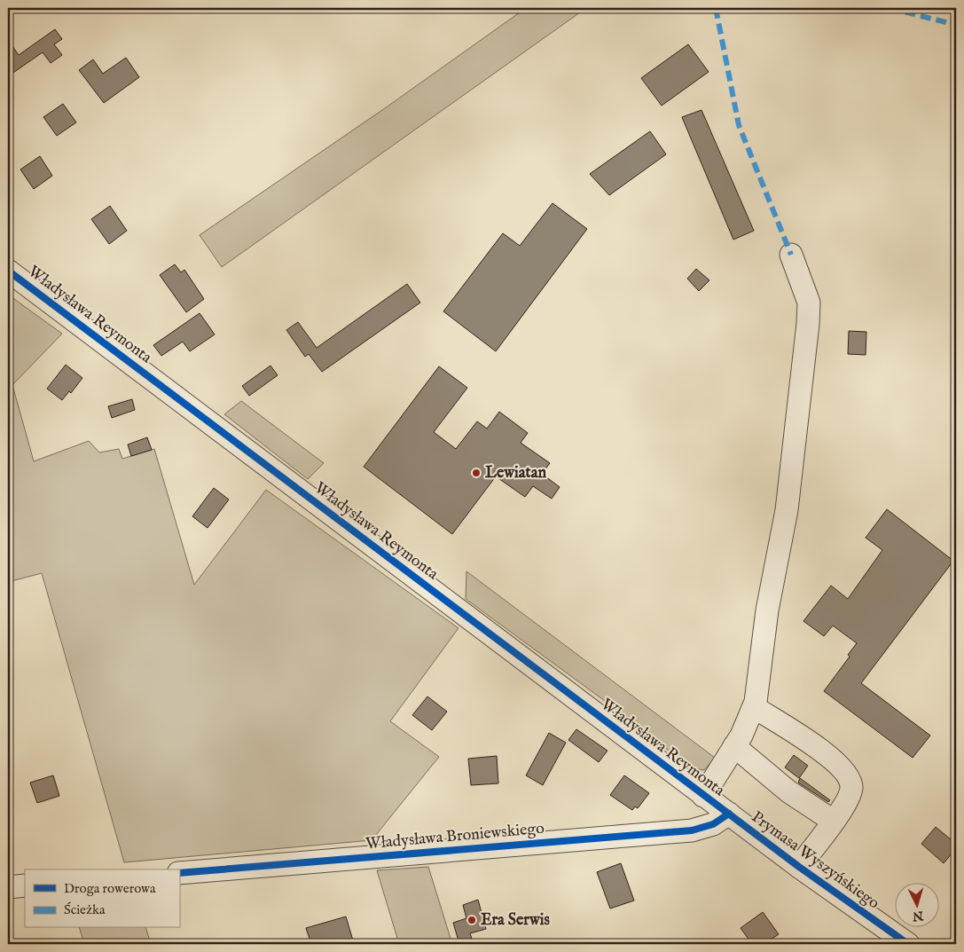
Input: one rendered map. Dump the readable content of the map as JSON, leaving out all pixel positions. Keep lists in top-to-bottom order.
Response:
{
  "streets": {
    "street": ["Władysława Reymonta", "Władysława Broniewskiego", "Prymasa Wyszyńskiego"]
  },
  "crossings": [
    ["Władysława Reymonta", "Władysława Broniewskiego"],
    ["Władysława Reymonta", "Prymasa Wyszyńskiego"],
    ["Władysława Broniewskiego", "Prymasa Wyszyńskiego"]
  ],
  "places": ["Lewiatan", "Era Serwis"],
  "legend": ["Droga rowerowa", "Ścieżka"],
  "north": "bottom"
}
